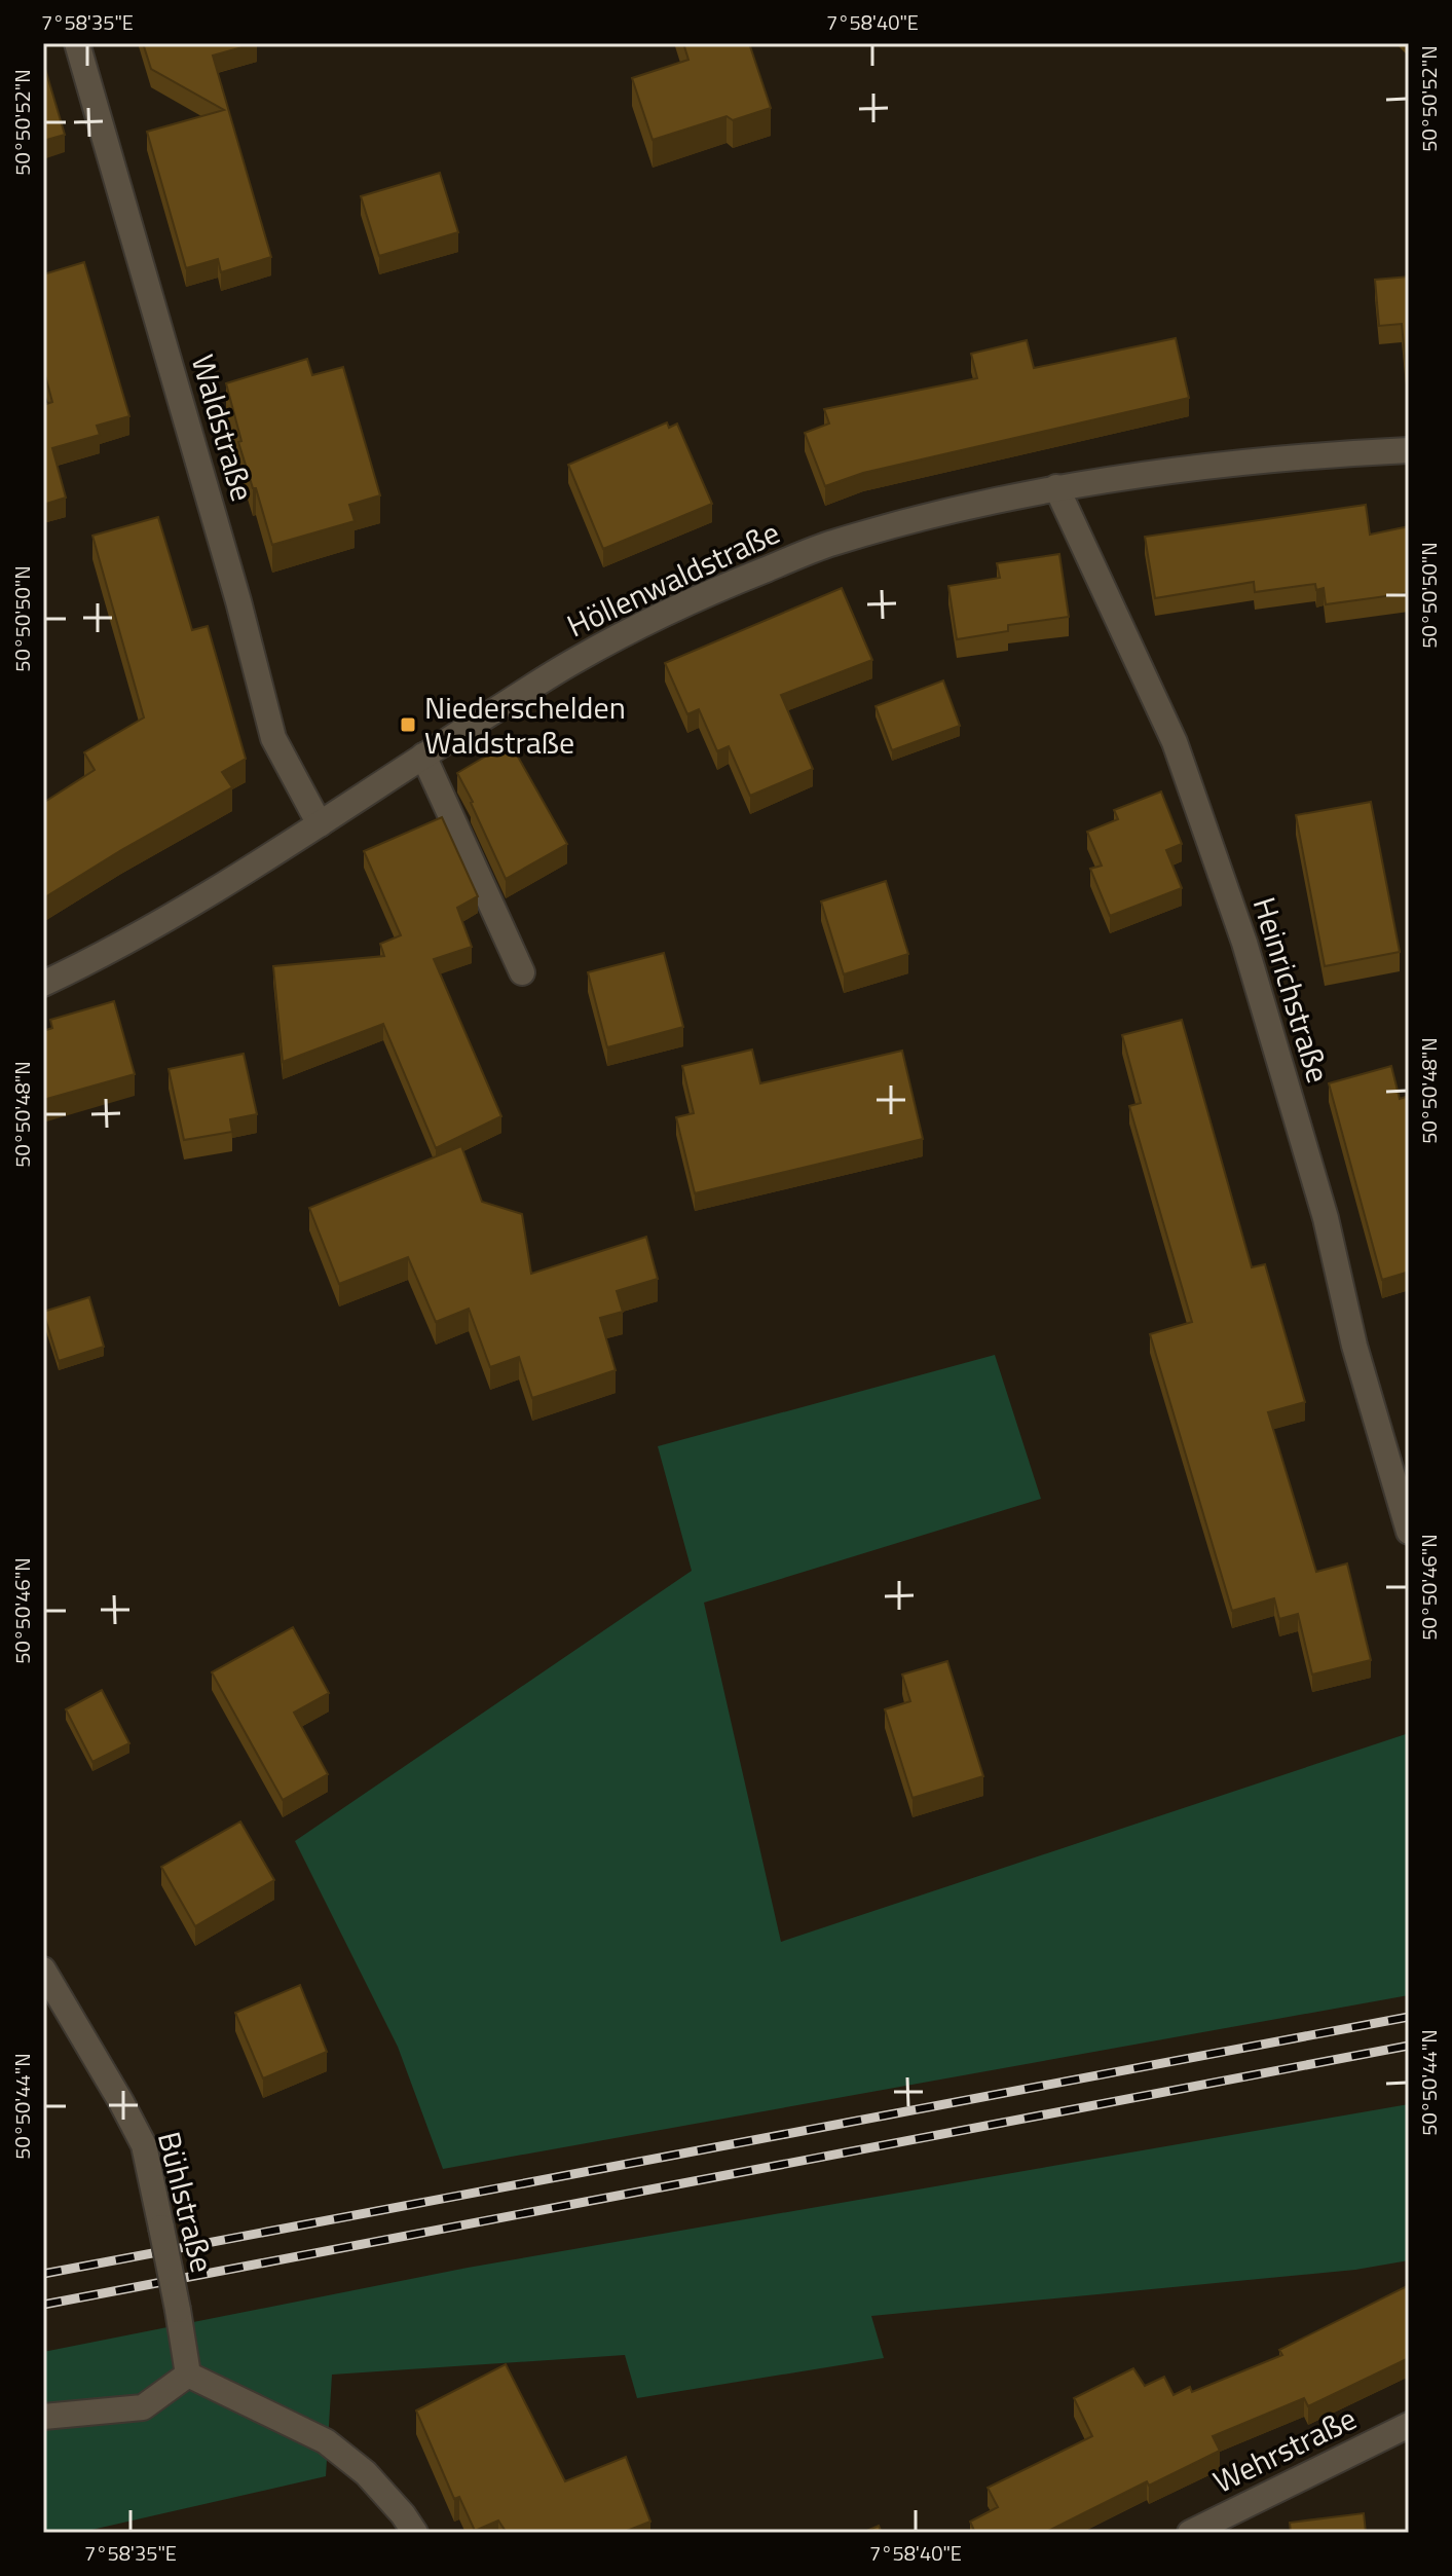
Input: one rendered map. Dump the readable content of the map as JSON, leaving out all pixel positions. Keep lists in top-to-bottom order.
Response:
{
  "streets": {
    "street": [
      "Waldstraße",
      "Höllenwaldstraße",
      "Heinrichstraße",
      "Bühlstraße",
      "Wehrstraße"
    ]
  },
  "crossings": [
    ["Waldstraße", "Höllenwaldstraße"],
    ["Höllenwaldstraße", "Heinrichstraße"]
  ],
  "places": {
    "transit": ["Niederschelden Waldstraße"]
  },
  "coordinates": [
    "7°58'35\"E",
    "7°58'40\"E",
    "50°50'52\"N",
    "50°50'50\"N",
    "50°50'48\"N",
    "50°50'46\"N",
    "50°50'44\"N"
  ]
}
